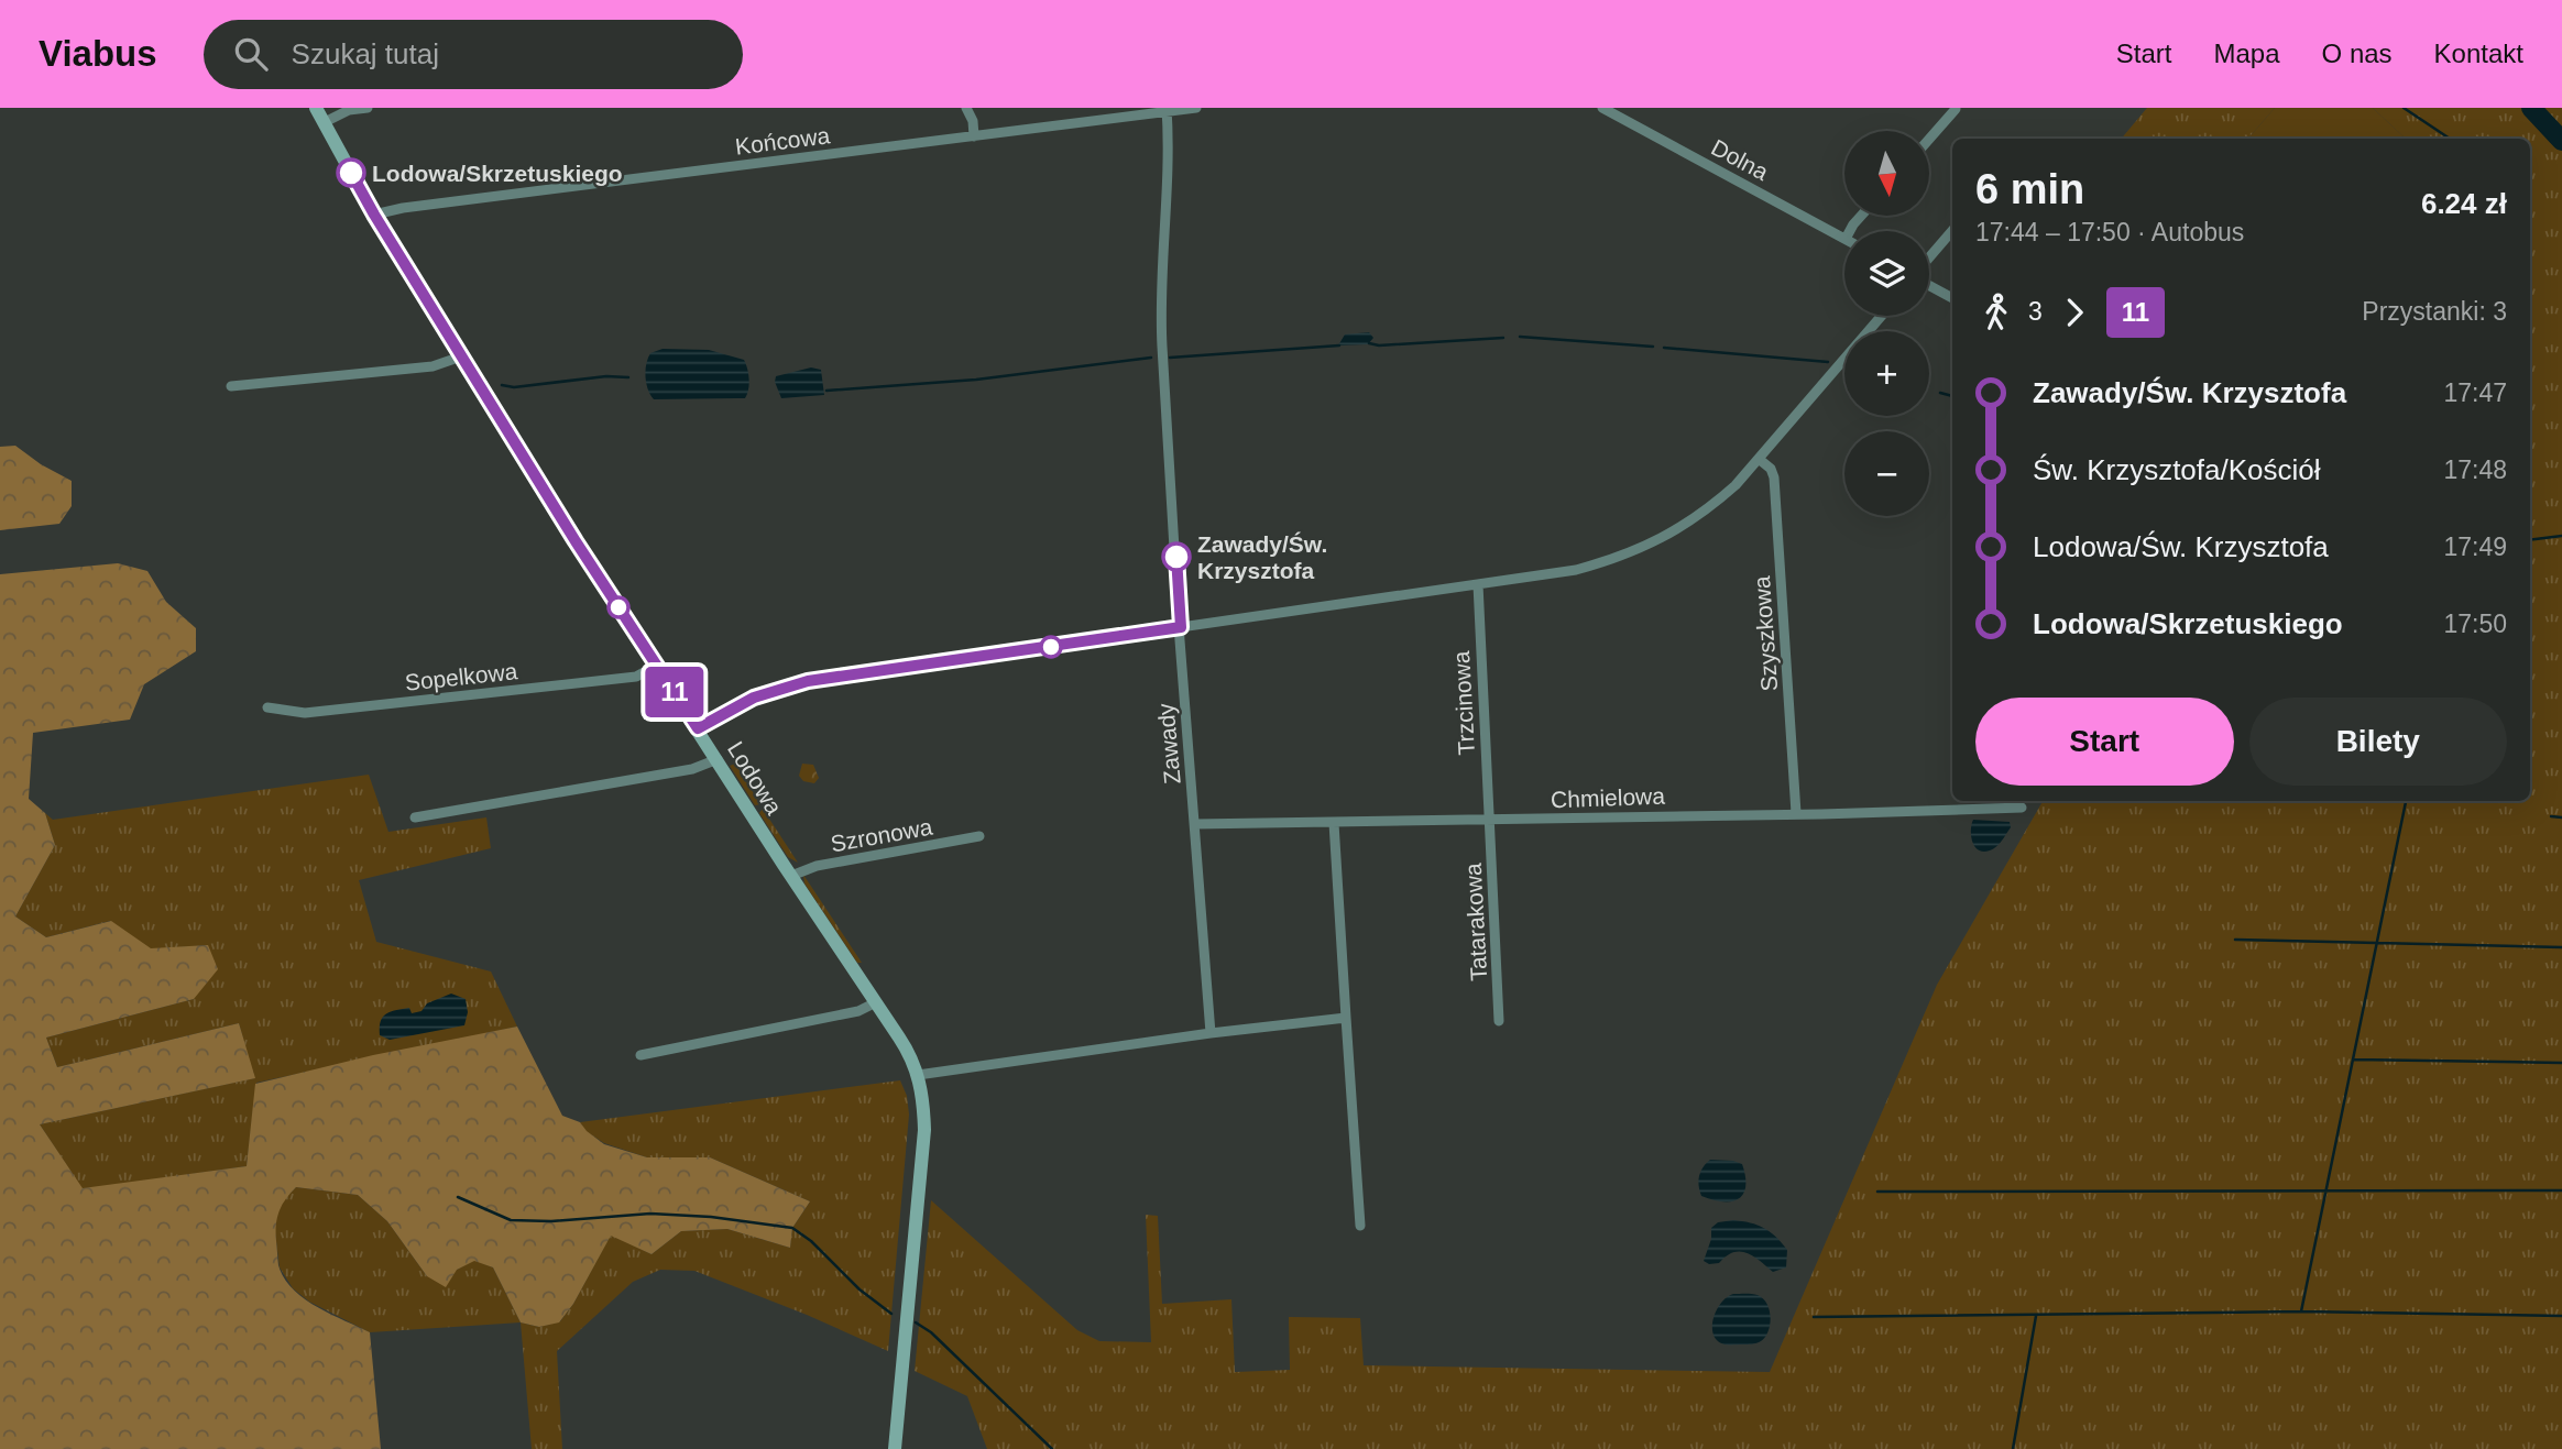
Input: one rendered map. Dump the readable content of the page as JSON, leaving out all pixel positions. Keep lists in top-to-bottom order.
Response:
{
  "streets": {
    "street": [
      "Końcowa",
      "Dolna",
      "Szyszkowa",
      "Sopelkowa",
      "Trzcinowa",
      "Zawady",
      "Lodowa",
      "Chmielowa",
      "Szronowa",
      "Tatarakowa"
    ]
  },
  "crossings": [
    ["Końcowa", "Zawady"],
    ["Końcowa", "Lodowa"],
    ["Szyszkowa", "Chmielowa"],
    ["Sopelkowa", "Lodowa"],
    ["Trzcinowa", "Chmielowa"],
    ["Trzcinowa", "Tatarakowa"],
    ["Zawady", "Chmielowa"],
    ["Lodowa", "Szronowa"],
    ["Chmielowa", "Tatarakowa"]
  ],
  "places": ["Lodowa/Skrzetuskiego", "Zawady/Św. Krzysztofa"],
  "lines": ["bus line 11"],
  "north": "bottom",
  "page": {
    "header": "Viabus",
    "search": "Szukaj tutaj",
    "nav": [
      "Start",
      "Mapa",
      "O nas",
      "Kontakt"
    ],
    "on_map": "11",
    "map_buttons": ["+", "−"],
    "heading": ["6 min", "17:44 – 17:50 · Autobus", "6.24 zł"],
    "legs": ["3", "11", "Przystanki: 3"],
    "list": [
      {
        "name": "Zawady/Św. Krzysztofa",
        "value": "17:47"
      },
      {
        "name": "Św. Krzysztofa/Kościół",
        "value": "17:48"
      },
      {
        "name": "Lodowa/Św. Krzysztofa",
        "value": "17:49"
      },
      {
        "name": "Lodowa/Skrzetuskiego",
        "value": "17:50"
      }
    ],
    "buttons": ["Start", "Bilety"]
  }
}
